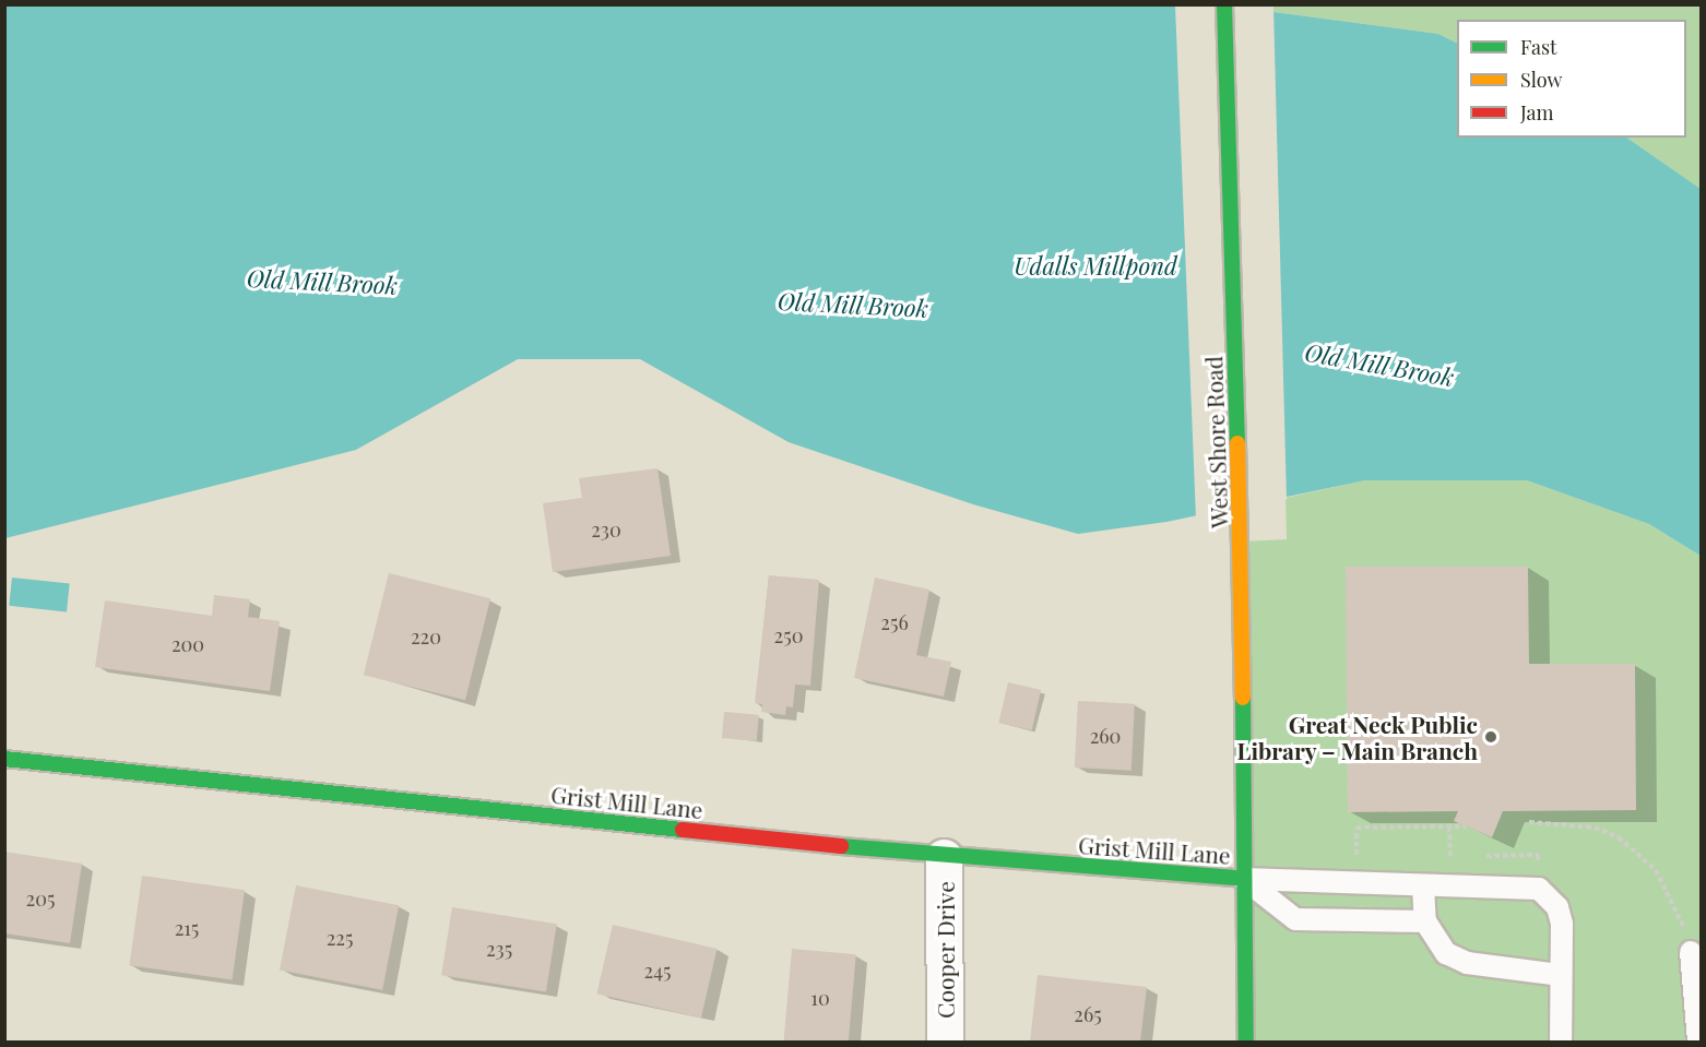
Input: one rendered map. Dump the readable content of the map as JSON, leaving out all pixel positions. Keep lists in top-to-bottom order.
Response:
{
  "streets": {
    "street": ["West Shore Road", "Grist Mill Lane", "Cooper Drive"]
  },
  "crossings": [
    ["West Shore Road", "Grist Mill Lane"],
    ["Grist Mill Lane", "Cooper Drive"]
  ],
  "water": ["Udalls Millpond", "Old Mill Brook"],
  "places": ["Great Neck Public Library – Main Branch"],
  "house_numbers": [
    "230",
    "256",
    "250",
    "220",
    "200",
    "260",
    "205",
    "215",
    "225",
    "235",
    "245",
    "10",
    "265"
  ],
  "legend": ["Fast", "Slow", "Jam"]
}
